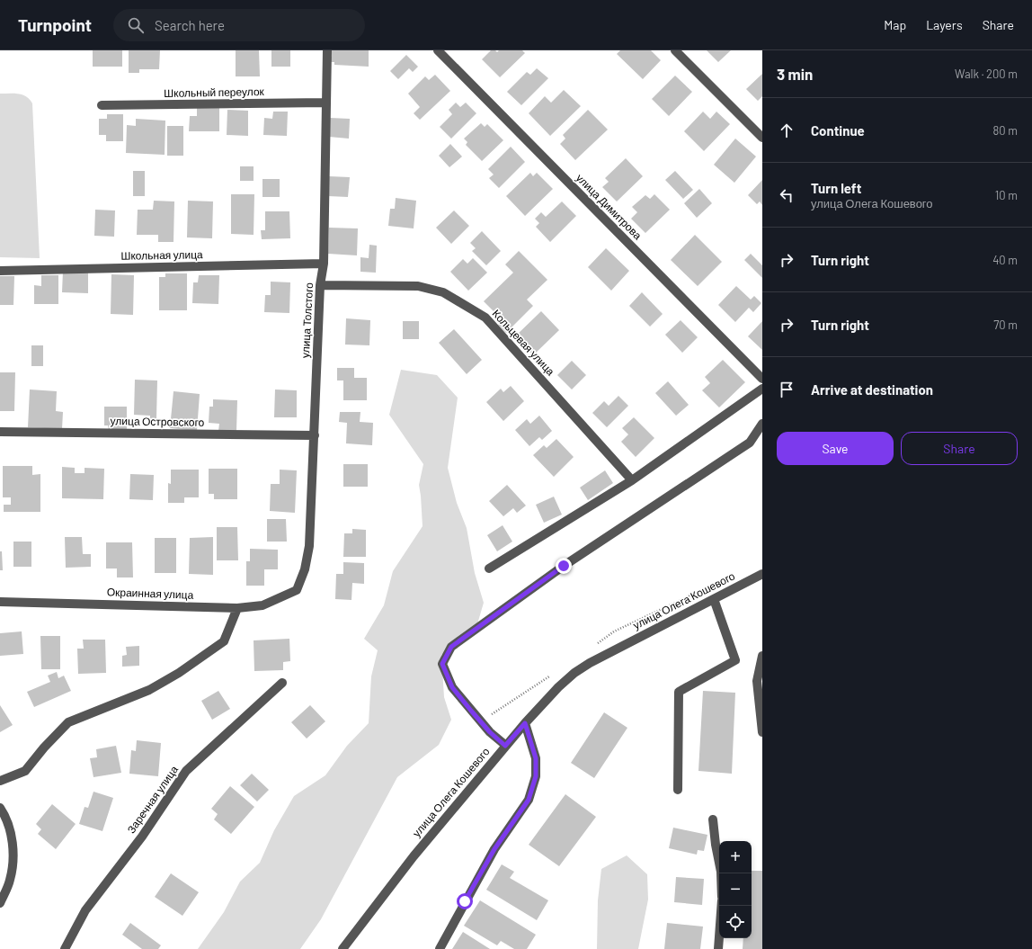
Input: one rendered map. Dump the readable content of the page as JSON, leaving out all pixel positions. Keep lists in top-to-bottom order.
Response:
{
  "streets": {
    "street": [
      "Школьный переулок",
      "улица Димитрова",
      "Школьная улица",
      "улица Толстого",
      "Кольцевая улица",
      "улица Островского",
      "Окраинная улица",
      "улица Олега Кошевого",
      "Заречная улица"
    ]
  },
  "crossings": [
    ["Школьный переулок", "улица Толстого"],
    ["Школьная улица", "улица Толстого"],
    ["улица Толстого", "Кольцевая улица"],
    ["улица Толстого", "улица Островского"],
    ["улица Толстого", "Окраинная улица"]
  ],
  "page": {
    "header": "Turnpoint",
    "search": "Search here",
    "nav": ["Map", "Layers", "Share"],
    "heading": ["3 min", "Walk · 200 m"],
    "list": [
      ["Continue", "80 m"],
      ["Turn left", "улица Олега Кошевого", "10 m"],
      ["Turn right", "40 m"],
      ["Turn right", "70 m"],
      "Arrive at destination"
    ],
    "buttons": ["Save", "Share"],
    "map_buttons": ["+", "−"]
  }
}
